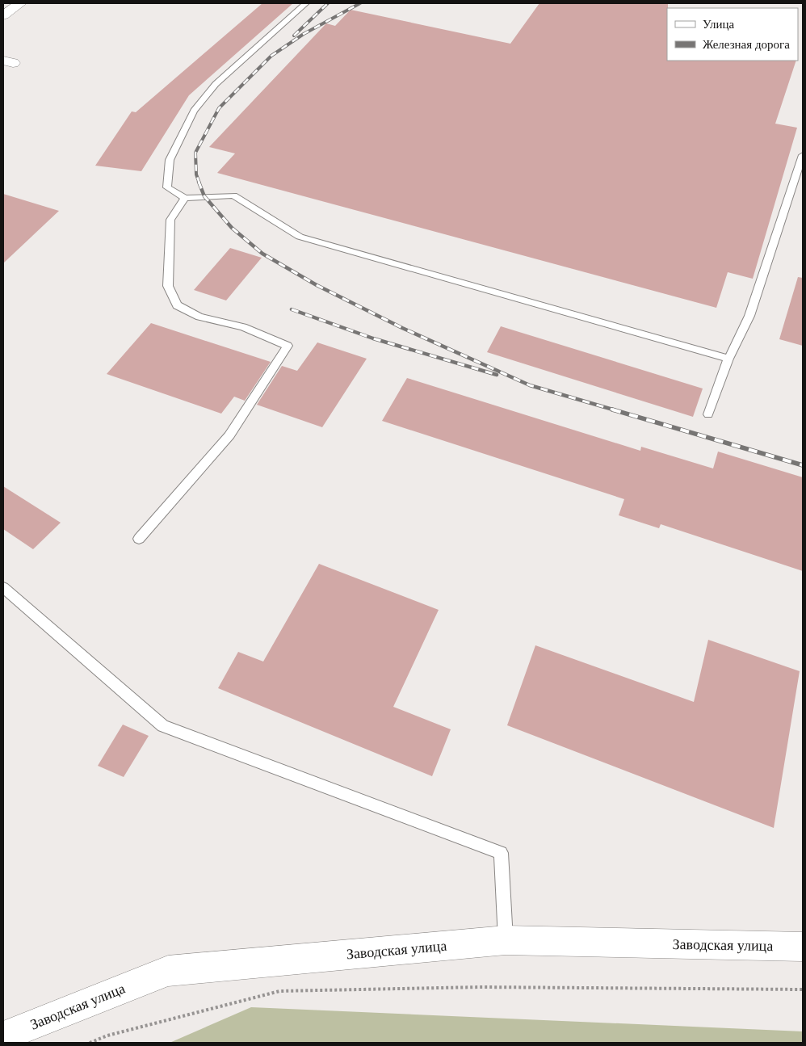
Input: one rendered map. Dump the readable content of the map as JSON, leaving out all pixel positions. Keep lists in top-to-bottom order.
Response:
{
  "streets": {
    "street": ["Заводская улица"]
  },
  "legend": ["Улица", "Железная дорога"]
}
